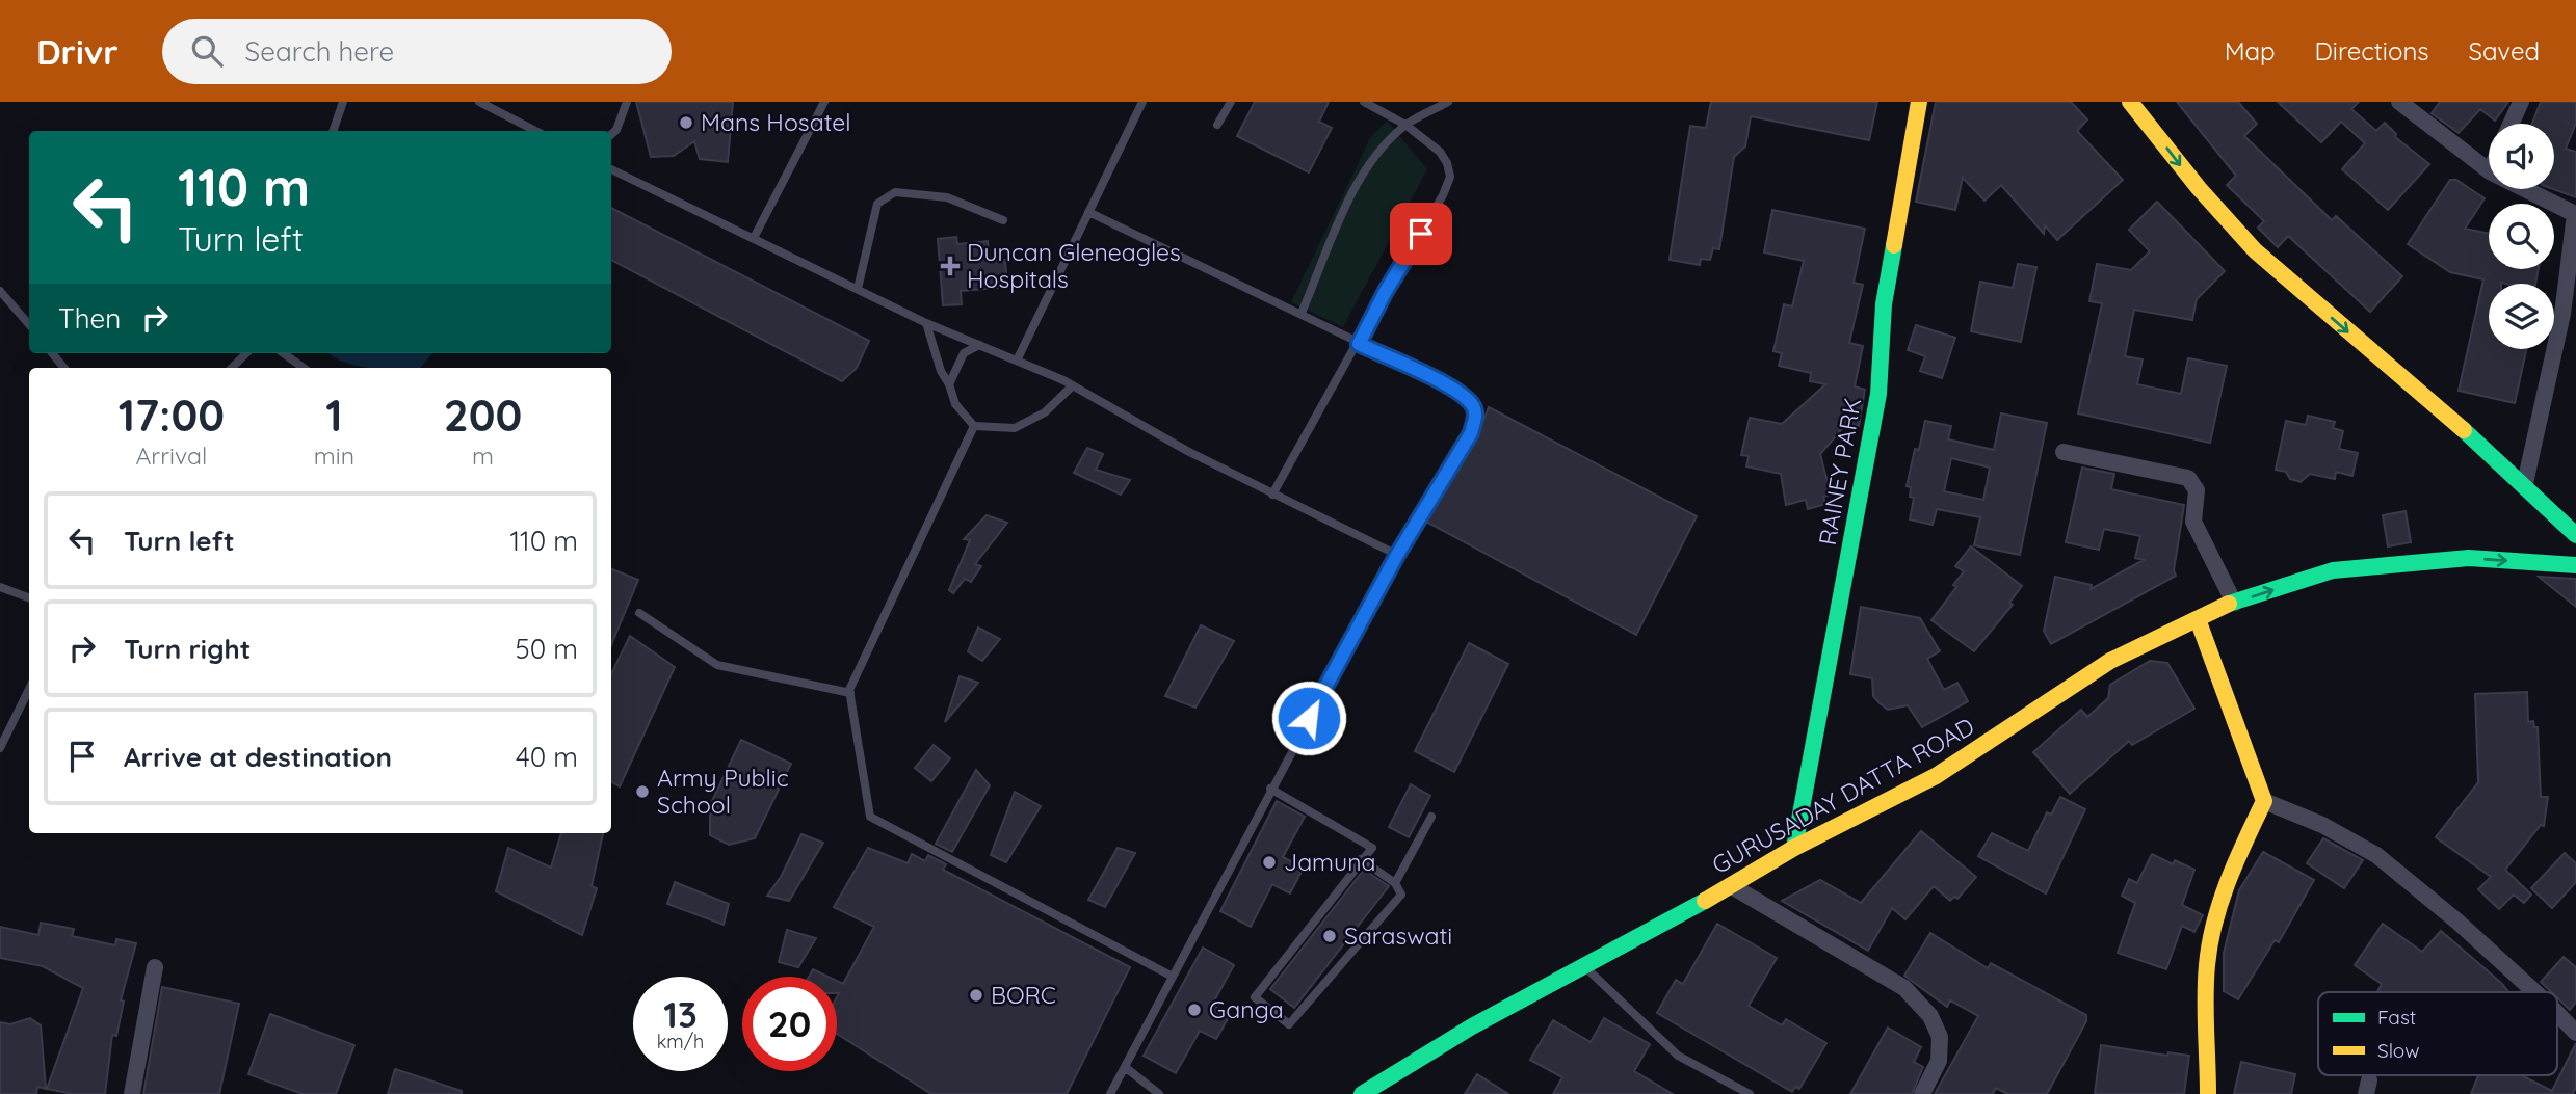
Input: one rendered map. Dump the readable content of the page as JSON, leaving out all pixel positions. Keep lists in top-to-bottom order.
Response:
{
  "streets": {
    "street": ["RAINEY PARK", "GURUSADAY DATTA ROAD"]
  },
  "crossings": [
    ["RAINEY PARK", "GURUSADAY DATTA ROAD"]
  ],
  "places": {
    "other": [
      "Mans Hosatel",
      "Army Public School",
      "Jamuna",
      "Saraswati",
      "BORC",
      "Ganga"
    ],
    "health": ["Duncan Gleneagles Hospitals"]
  },
  "legend": ["Fast", "Slow"],
  "page": {
    "header": "Drivr",
    "search": "Search here",
    "nav": ["Map", "Directions", "Saved"],
    "turn": ["110 m", "Turn left"],
    "then": "Then",
    "eta": [
      "17:00",
      "Arrival",
      "1",
      "min",
      "200",
      "m"
    ],
    "list": [
      {
        "name": "Turn left",
        "value": "110 m"
      },
      {
        "name": "Turn right",
        "value": "50 m"
      },
      {
        "name": "Arrive at destination",
        "value": "40 m"
      }
    ],
    "speed": "13 km/h",
    "limit": "20"
  }
}
